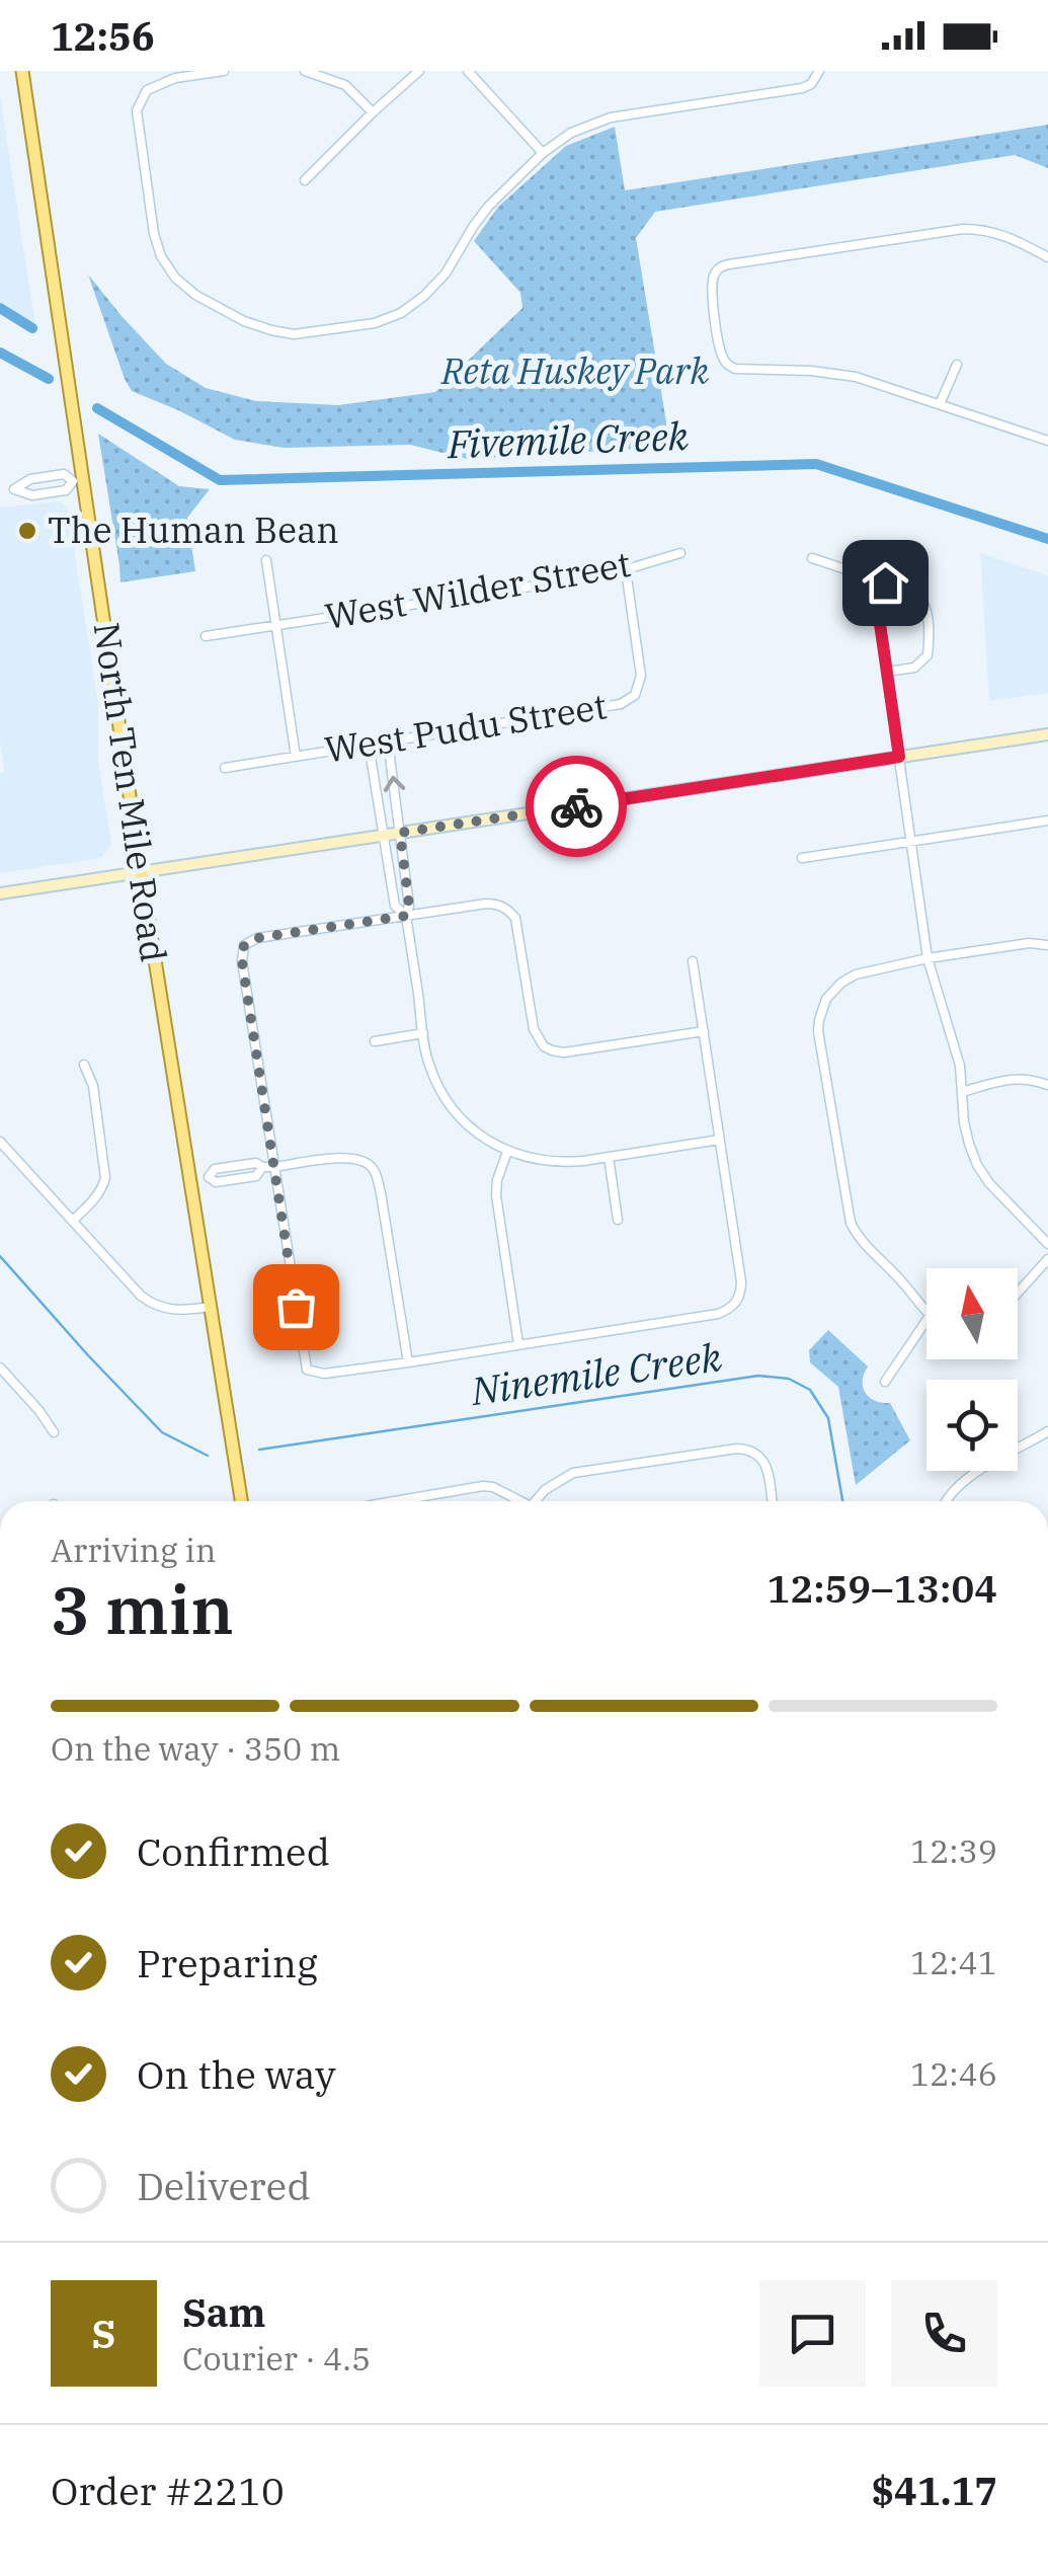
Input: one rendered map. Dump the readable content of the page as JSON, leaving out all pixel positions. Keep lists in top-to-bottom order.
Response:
{
  "streets": {
    "main road": ["North Ten Mile Road"],
    "street": ["West Wilder Street", "West Pudu Street"]
  },
  "crossings": [
    ["West Wilder Street", "West Pudu Street"]
  ],
  "water": ["Fivemile Creek", "Ninemile Creek"],
  "parks": ["Reta Huskey Park"],
  "places": ["The Human Bean"],
  "north": "top",
  "page": {
    "status": "12:56",
    "heading": ["3 min", "Arriving in", "12:59–13:04"],
    "panel": [
      "Sam",
      "Courier · 4.5",
      "Order #2210",
      "$41.17"
    ],
    "bar": "On the way · 350 m",
    "list": [
      ["Confirmed", "12:39"],
      ["Preparing", "12:41"],
      ["On the way", "12:46"],
      "Delivered"
    ],
    "round": "S"
  }
}
